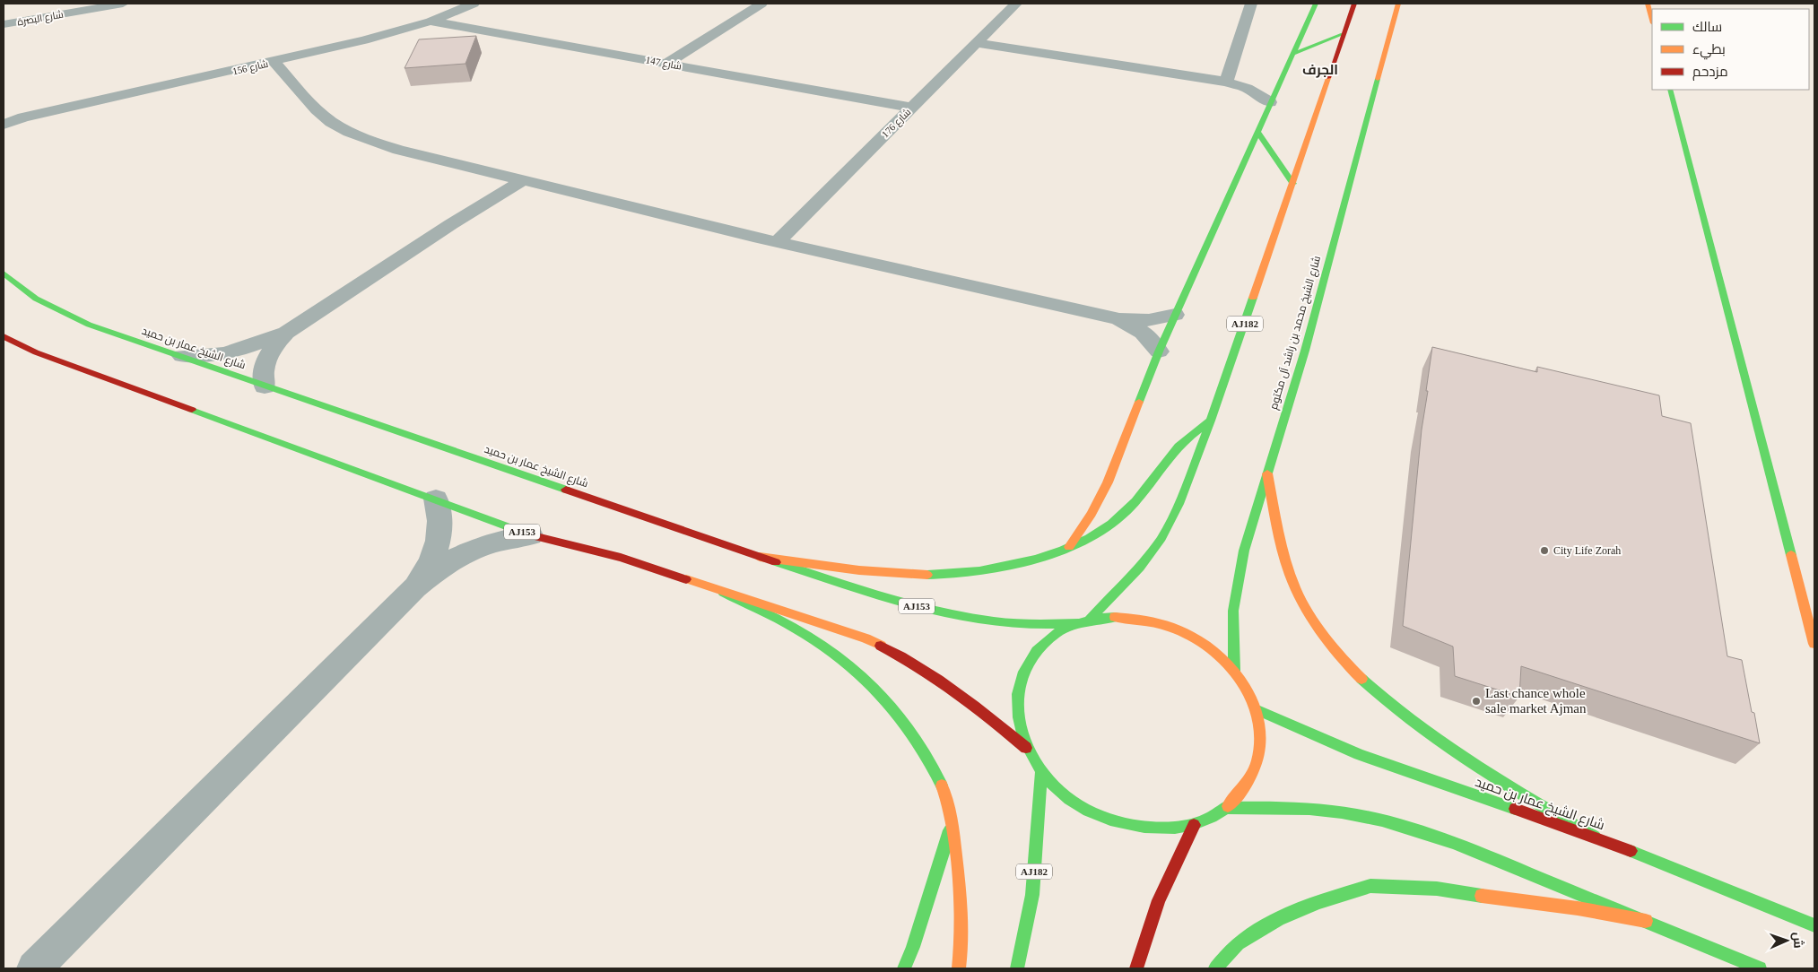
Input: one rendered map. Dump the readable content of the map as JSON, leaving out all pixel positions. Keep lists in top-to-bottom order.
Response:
{
  "streets": {
    "main road": [
      "AJ182",
      "شارع الشيخ محمد بن راشد آل مكتوم",
      "شارع الشيخ عمار بن حميد",
      "AJ153"
    ],
    "street": [
      "شارع البصرة",
      "شارع 147",
      "شارع 156",
      "شارع 176"
    ]
  },
  "crossings": [
    ["شارع 147", "شارع 156"],
    ["شارع 147", "شارع 176"],
    ["AJ182", "شارع الشيخ عمار بن حميد"]
  ],
  "districts": ["الجرف"],
  "places": ["City Life Zorah", "Last chance whole sale market Ajman"],
  "legend": ["سالك", "بطيء", "مزدحم"],
  "north": "right"
}
